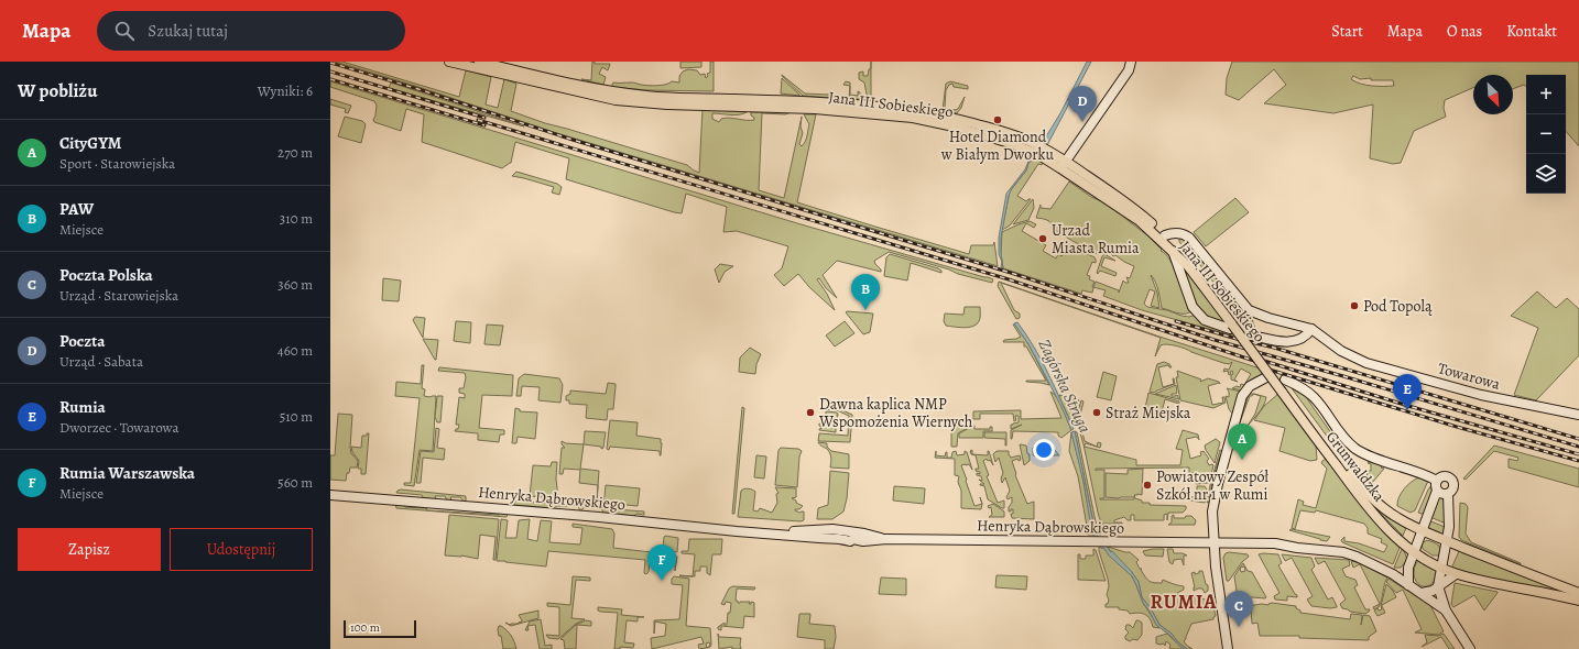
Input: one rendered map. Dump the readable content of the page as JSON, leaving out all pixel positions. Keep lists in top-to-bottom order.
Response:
{
  "streets": {
    "main road": ["Jana III Sobieskiego", "Grunwaldzka"],
    "street": ["Towarowa", "Henryka Dąbrowskiego"]
  },
  "crossings": [
    ["Jana III Sobieskiego", "Towarowa"],
    ["Jana III Sobieskiego", "Grunwaldzka"],
    ["Grunwaldzka", "Henryka Dąbrowskiego"]
  ],
  "districts": ["RUMIA"],
  "water": ["Zagórska Struga"],
  "places": [
    "Hotel Diamond w Białym Dworku",
    "Urzad Miasta Rumia",
    "Pod Topolą",
    "Dawna kaplica NMP Wspomożenia Wiernych",
    "Straż Miejska",
    "Powiatowy Zespół Szkół nr 1 w Rumi"
  ],
  "scale_bar": "100 m",
  "north": "bottom right",
  "page": {
    "header": "Mapa",
    "search": "Szukaj tutaj",
    "nav": [
      "Start",
      "Mapa",
      "O nas",
      "Kontakt"
    ],
    "heading": ["W pobliżu", "Wyniki: 6"],
    "map_buttons": ["+", "−"],
    "pins": [
      "D",
      "B",
      "E",
      "A",
      "F",
      "C"
    ],
    "list": [
      {
        "mark": "A",
        "name": "CityGYM",
        "note": "Sport · Starowiejska",
        "value": "270 m"
      },
      {
        "mark": "B",
        "name": "PAW",
        "note": "Miejsce",
        "value": "310 m"
      },
      {
        "mark": "C",
        "name": "Poczta Polska",
        "note": "Urząd · Starowiejska",
        "value": "360 m"
      },
      {
        "mark": "D",
        "name": "Poczta",
        "note": "Urząd · Sabata",
        "value": "460 m"
      },
      {
        "mark": "E",
        "name": "Rumia",
        "note": "Dworzec · Towarowa",
        "value": "510 m"
      },
      {
        "mark": "F",
        "name": "Rumia Warszawska",
        "note": "Miejsce",
        "value": "560 m"
      }
    ],
    "buttons": ["Zapisz", "Udostępnij"],
    "scale": "100 m"
  }
}
